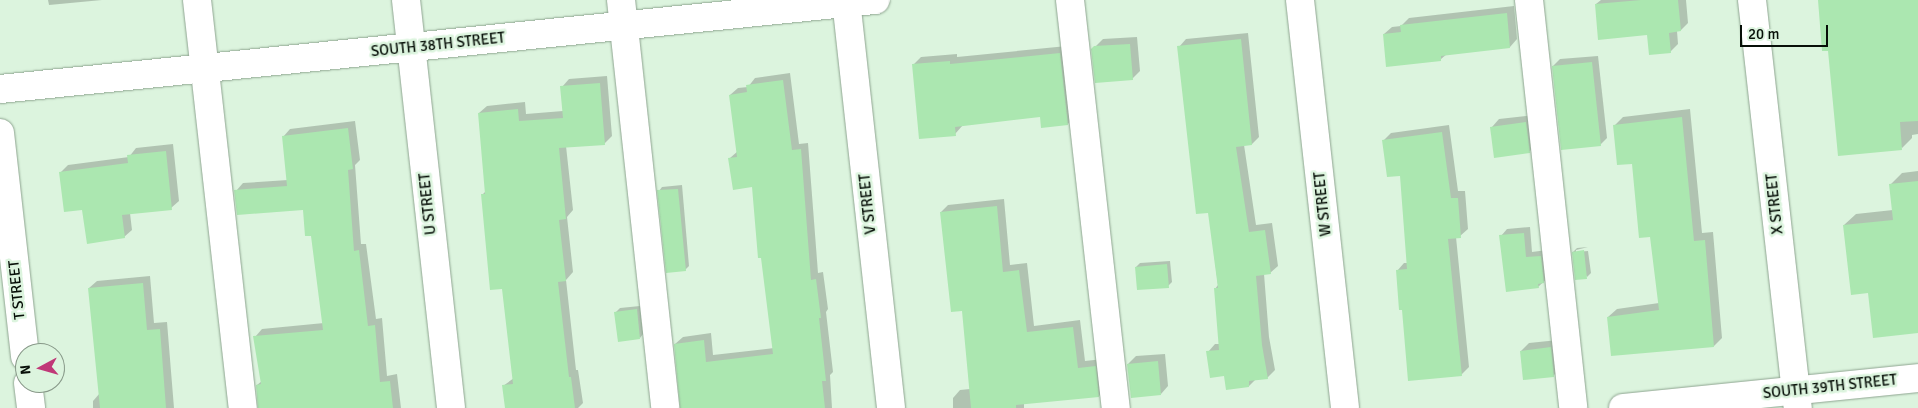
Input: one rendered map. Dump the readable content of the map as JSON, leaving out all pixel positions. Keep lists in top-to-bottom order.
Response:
{
  "streets": {
    "street": [
      "SOUTH 38TH STREET",
      "U STREET",
      "V STREET",
      "W STREET",
      "X STREET",
      "T STREET",
      "SOUTH 39TH STREET"
    ]
  },
  "crossings": [
    ["SOUTH 38TH STREET", "U STREET"],
    ["SOUTH 38TH STREET", "V STREET"],
    ["X STREET", "SOUTH 39TH STREET"]
  ],
  "scale_bar": "20 m",
  "north": "left"
}
